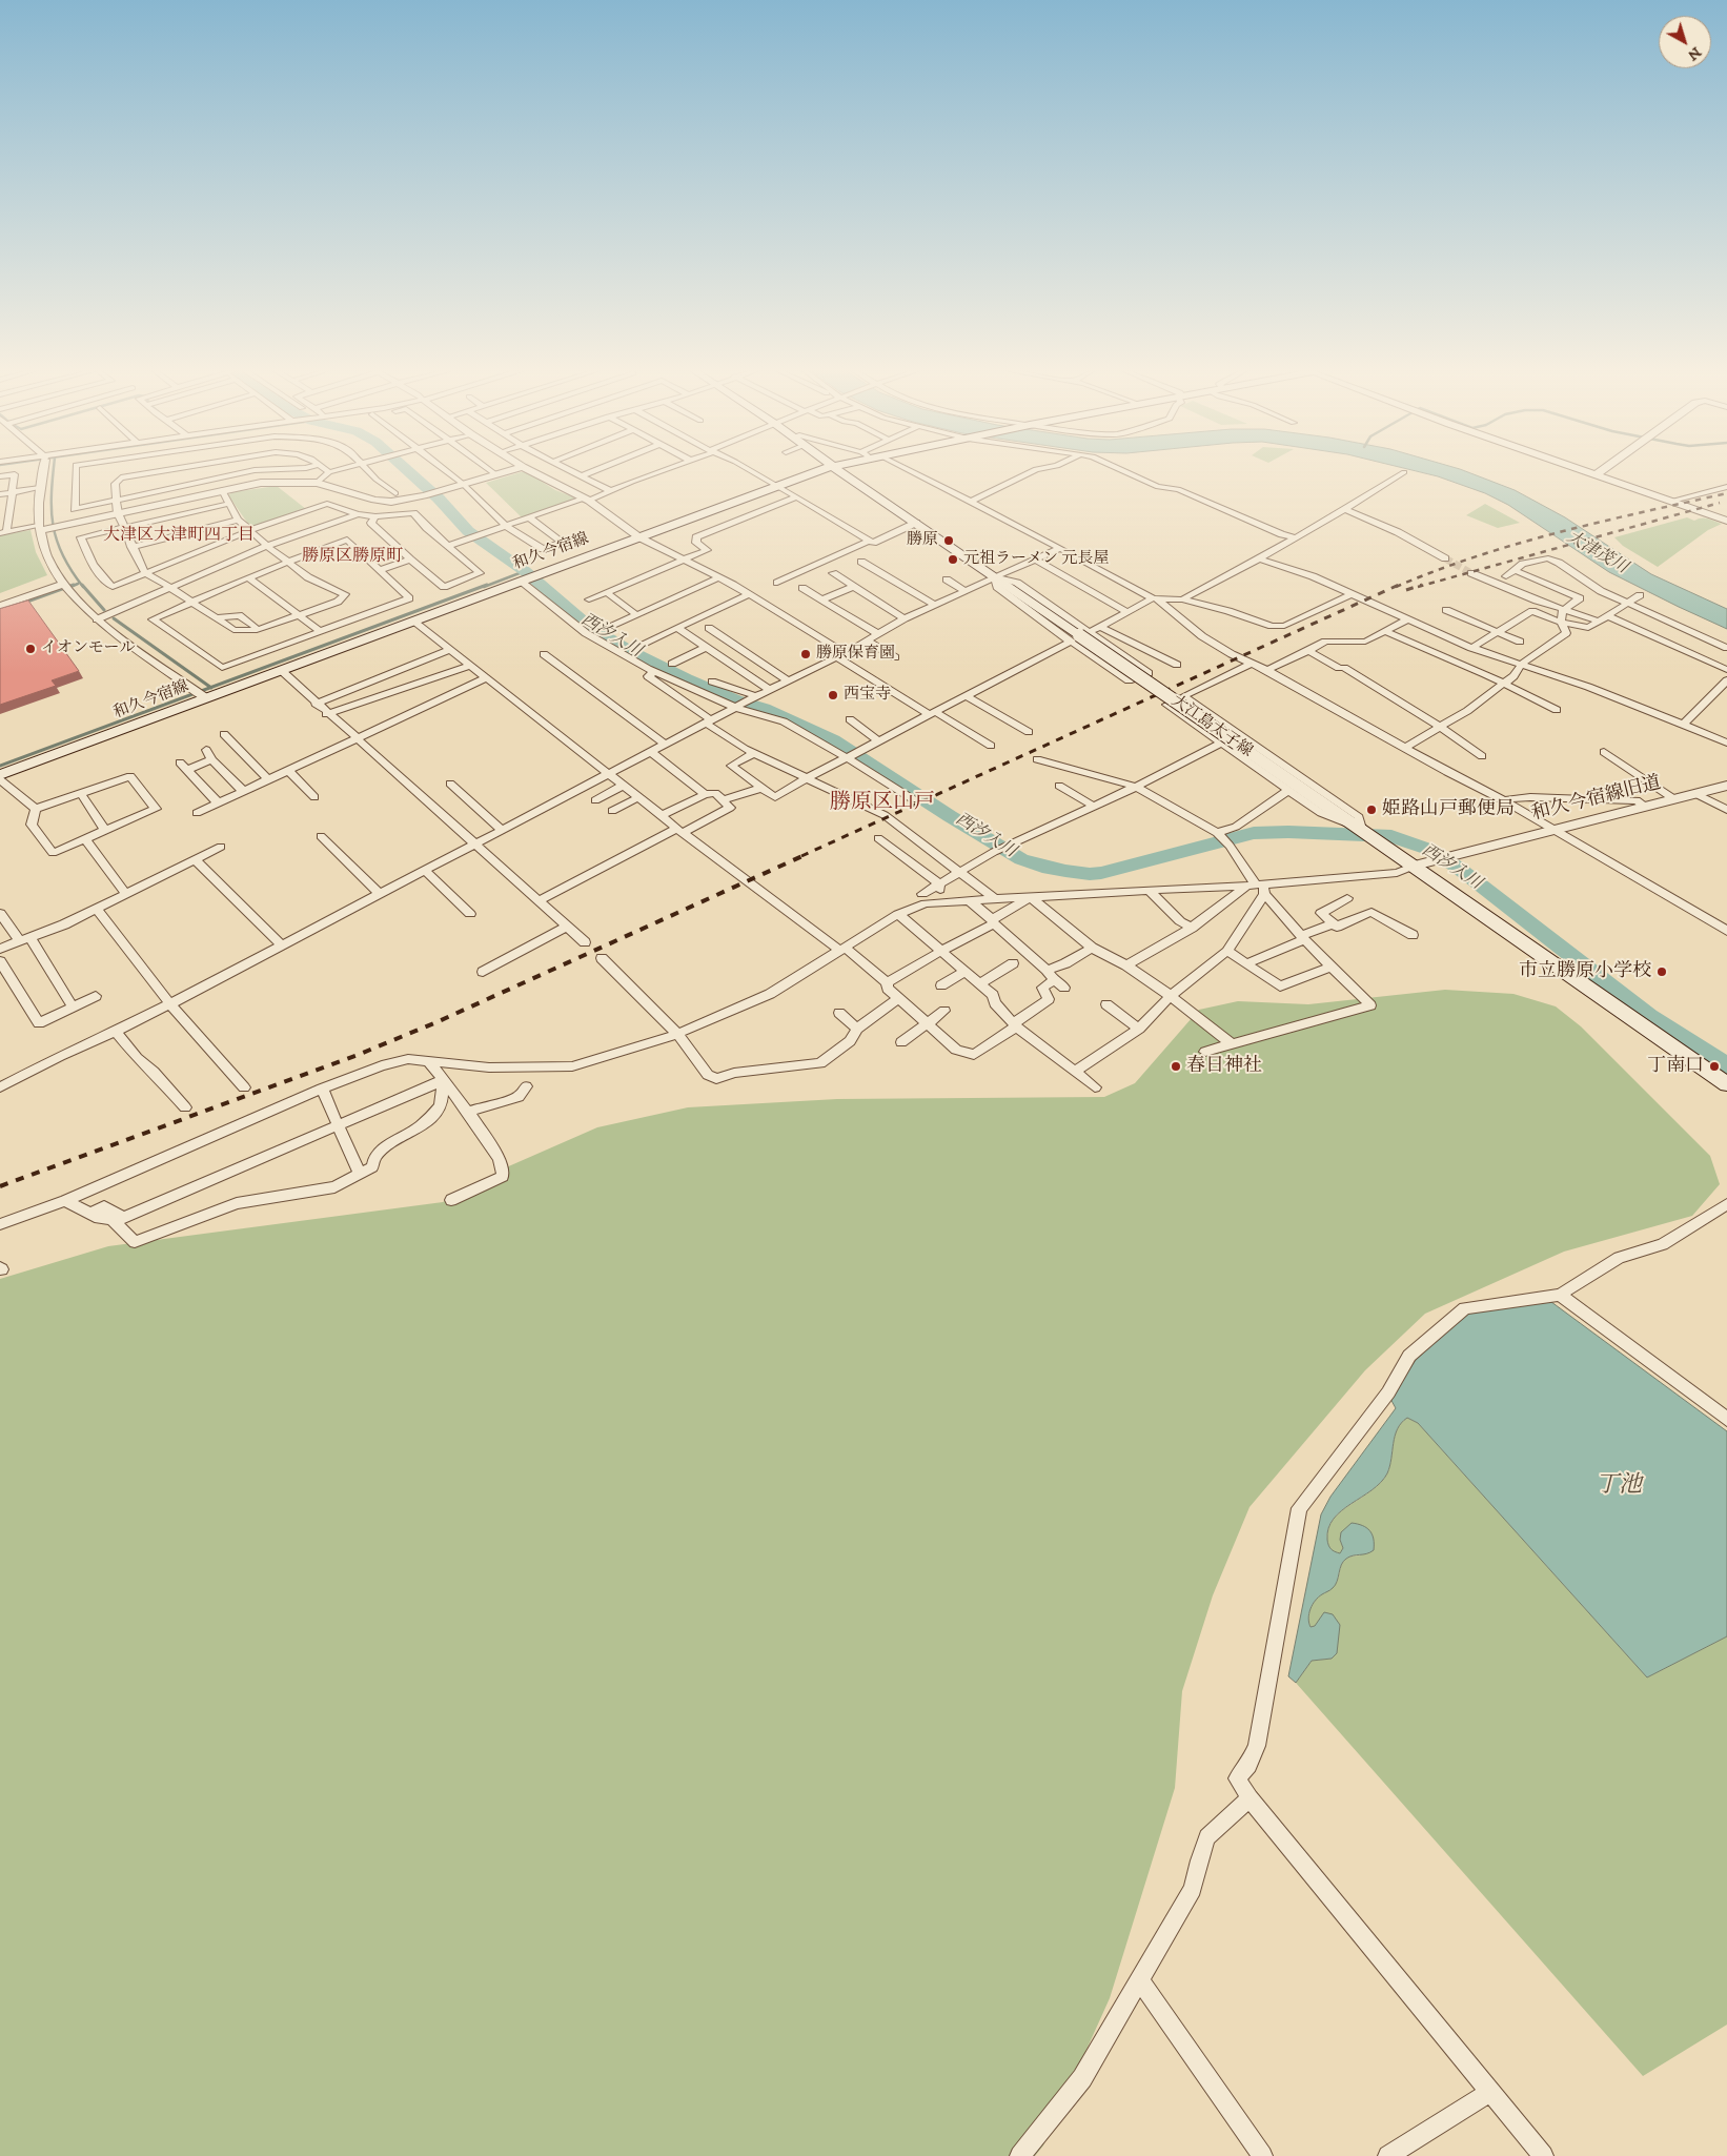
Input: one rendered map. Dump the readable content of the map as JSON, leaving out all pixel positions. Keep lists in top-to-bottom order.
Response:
{
  "streets": {
    "main road": ["和久今宿線", "大江島太子線"],
    "street": ["和久今宿線旧道"]
  },
  "crossings": [
    ["大江島太子線", "和久今宿線旧道"]
  ],
  "districts": ["大津区大津町四丁目", "勝原区勝原町", "勝原区山戸"],
  "water": ["大津茂川", "西汐入川", "丁池"],
  "places": [
    "勝原",
    "元祖ラーメン 元長屋",
    "イオンモール",
    "勝原保育園",
    "西宝寺",
    "姫路山戸郵便局",
    "市立勝原小学校",
    "春日神社",
    "丁南口"
  ],
  "north": "bottom right"
}
